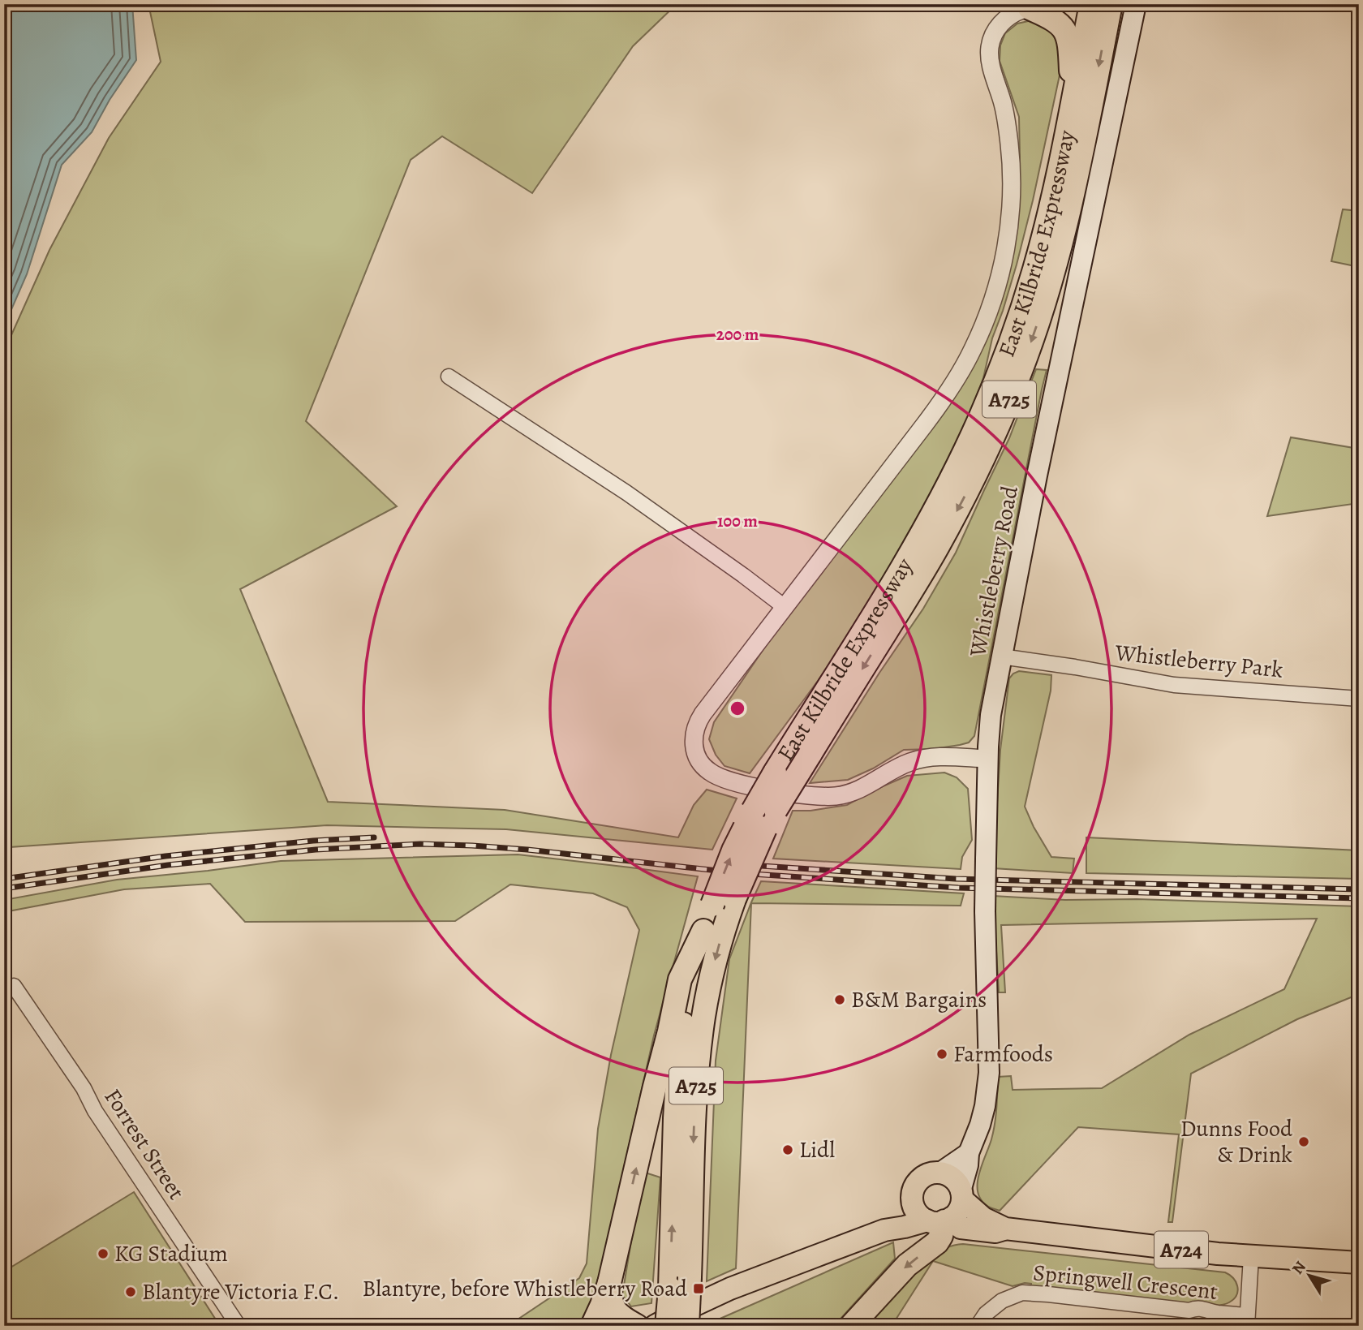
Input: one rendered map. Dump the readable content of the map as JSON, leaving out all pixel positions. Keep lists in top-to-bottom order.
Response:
{
  "streets": {
    "highway": ["East Kilbride Expressway", "A725"],
    "main road": ["Whistleberry Road", "A724"],
    "street": ["Whistleberry Park", "Forrest Street", "Springwell Crescent"]
  },
  "crossings": [
    ["East Kilbride Expressway", "A725"],
    ["Whistleberry Road", "Whistleberry Park"],
    ["Whistleberry Road", "A724"]
  ],
  "places": {
    "other": [
      "B&M Bargains",
      "Farmfoods",
      "Dunns Food & Drink",
      "Lidl",
      "KG Stadium",
      "Blantyre Victoria F.C."
    ],
    "transit": ["Blantyre, before Whistleberry Road"]
  },
  "north": "top left",
  "rings": ["200 m", "100 m"]
}
